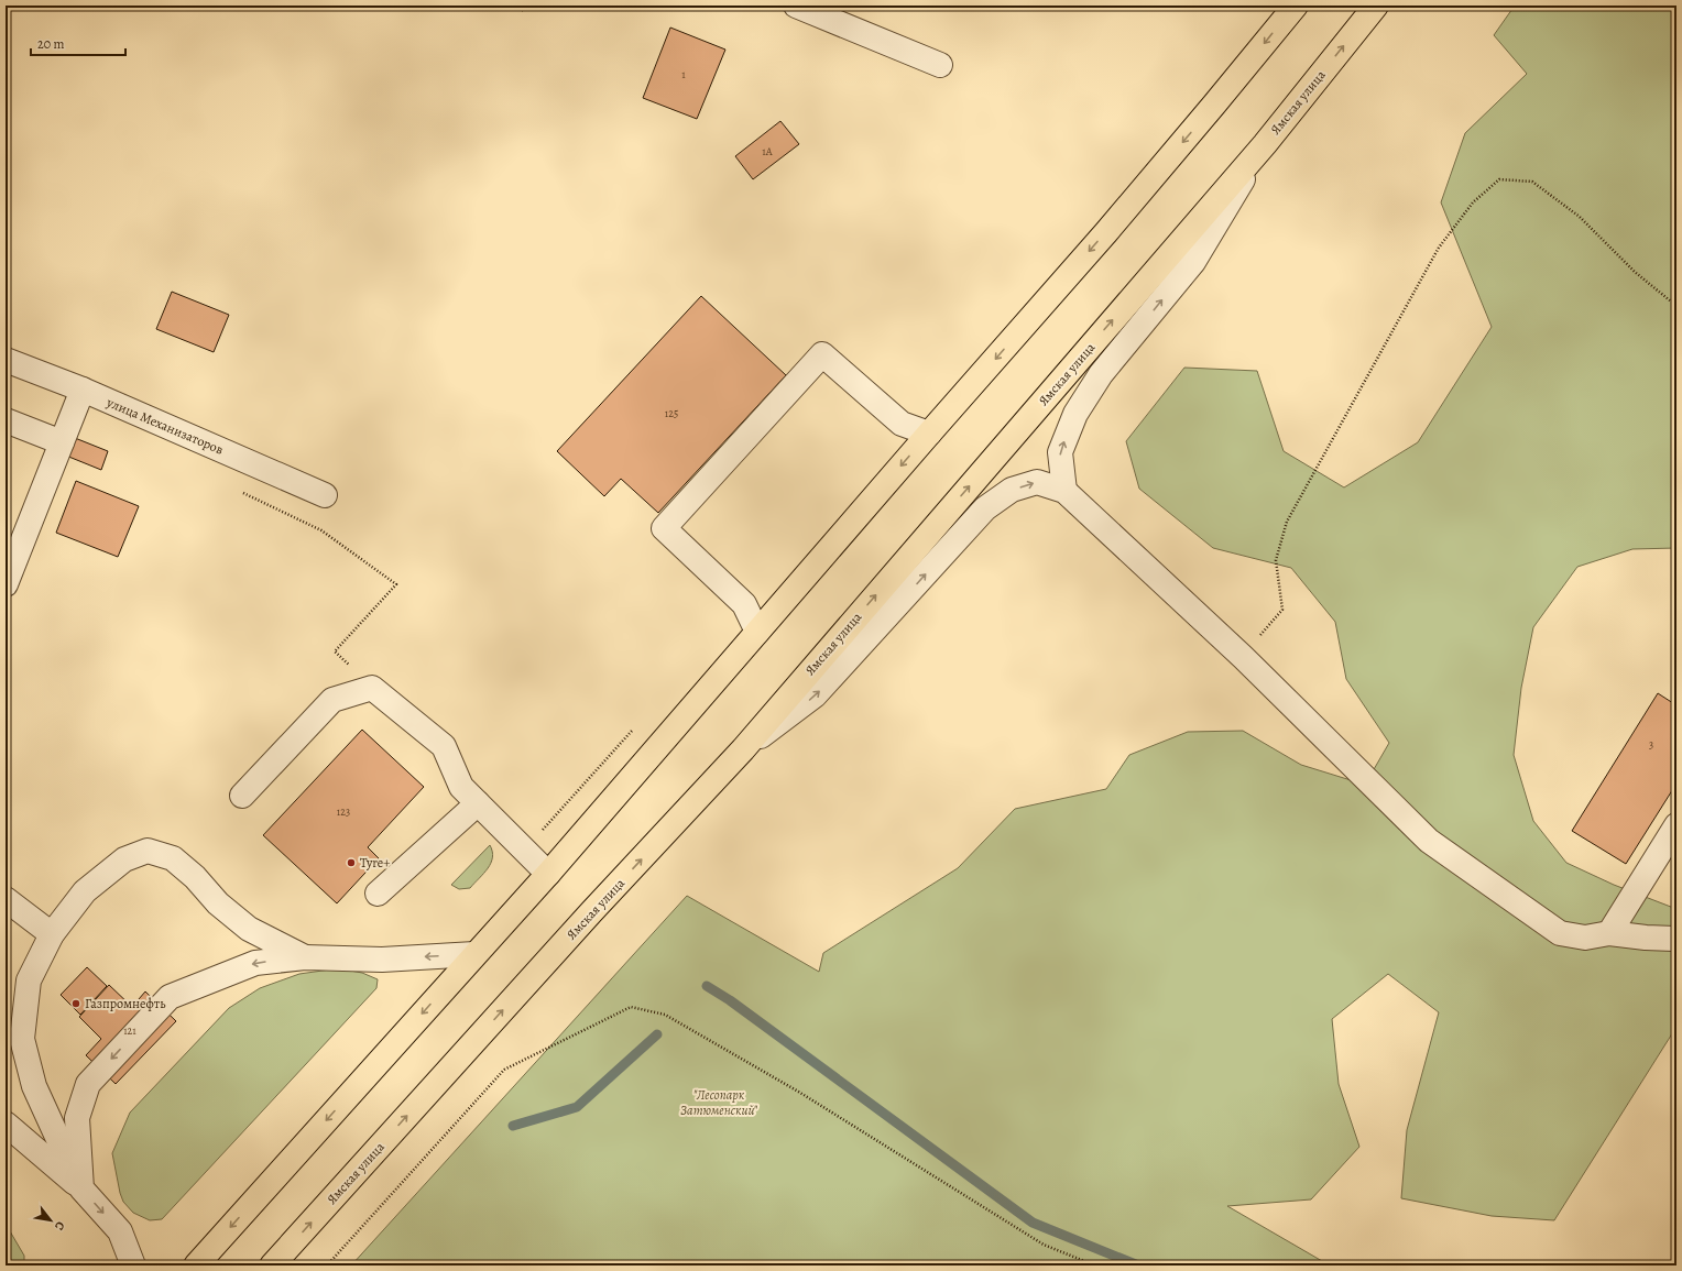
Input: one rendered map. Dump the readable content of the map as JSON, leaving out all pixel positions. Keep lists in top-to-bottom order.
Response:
{
  "streets": {
    "main road": ["Ямская улица"],
    "street": ["улица Механизаторов"]
  },
  "parks": ["\"Лесопарк Затюменский\""],
  "places": ["Tyre+", "Газпромнефть"],
  "house_numbers": [
    "1",
    "1А",
    "125",
    "3",
    "123",
    "121"
  ],
  "scale_bar": "20 m",
  "north": "bottom right"
}
